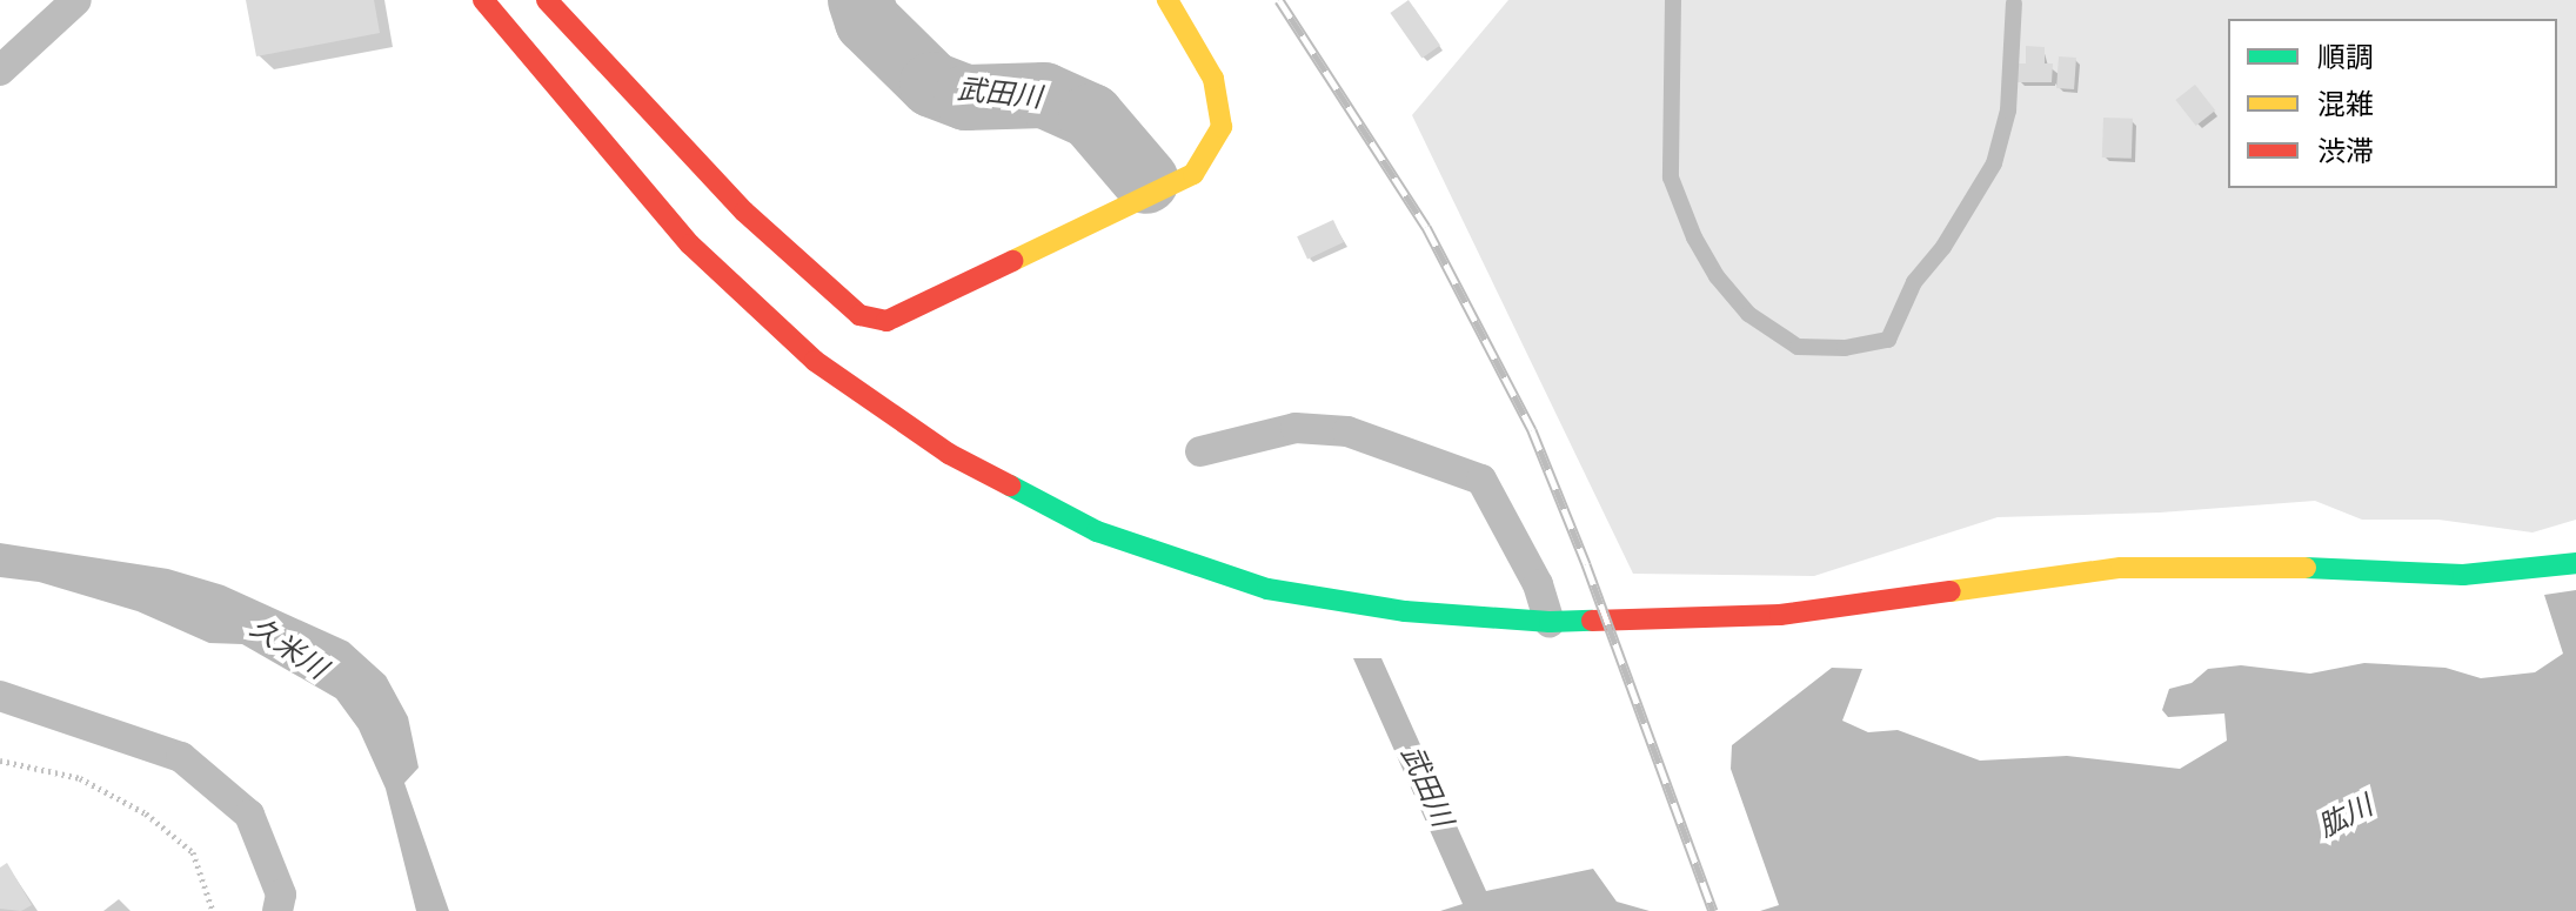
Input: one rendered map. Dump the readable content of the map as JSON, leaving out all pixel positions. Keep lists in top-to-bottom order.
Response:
{
  "water": ["武田川", "久米川", "肱川"],
  "legend": ["順調", "混雑", "渋滞"]
}
